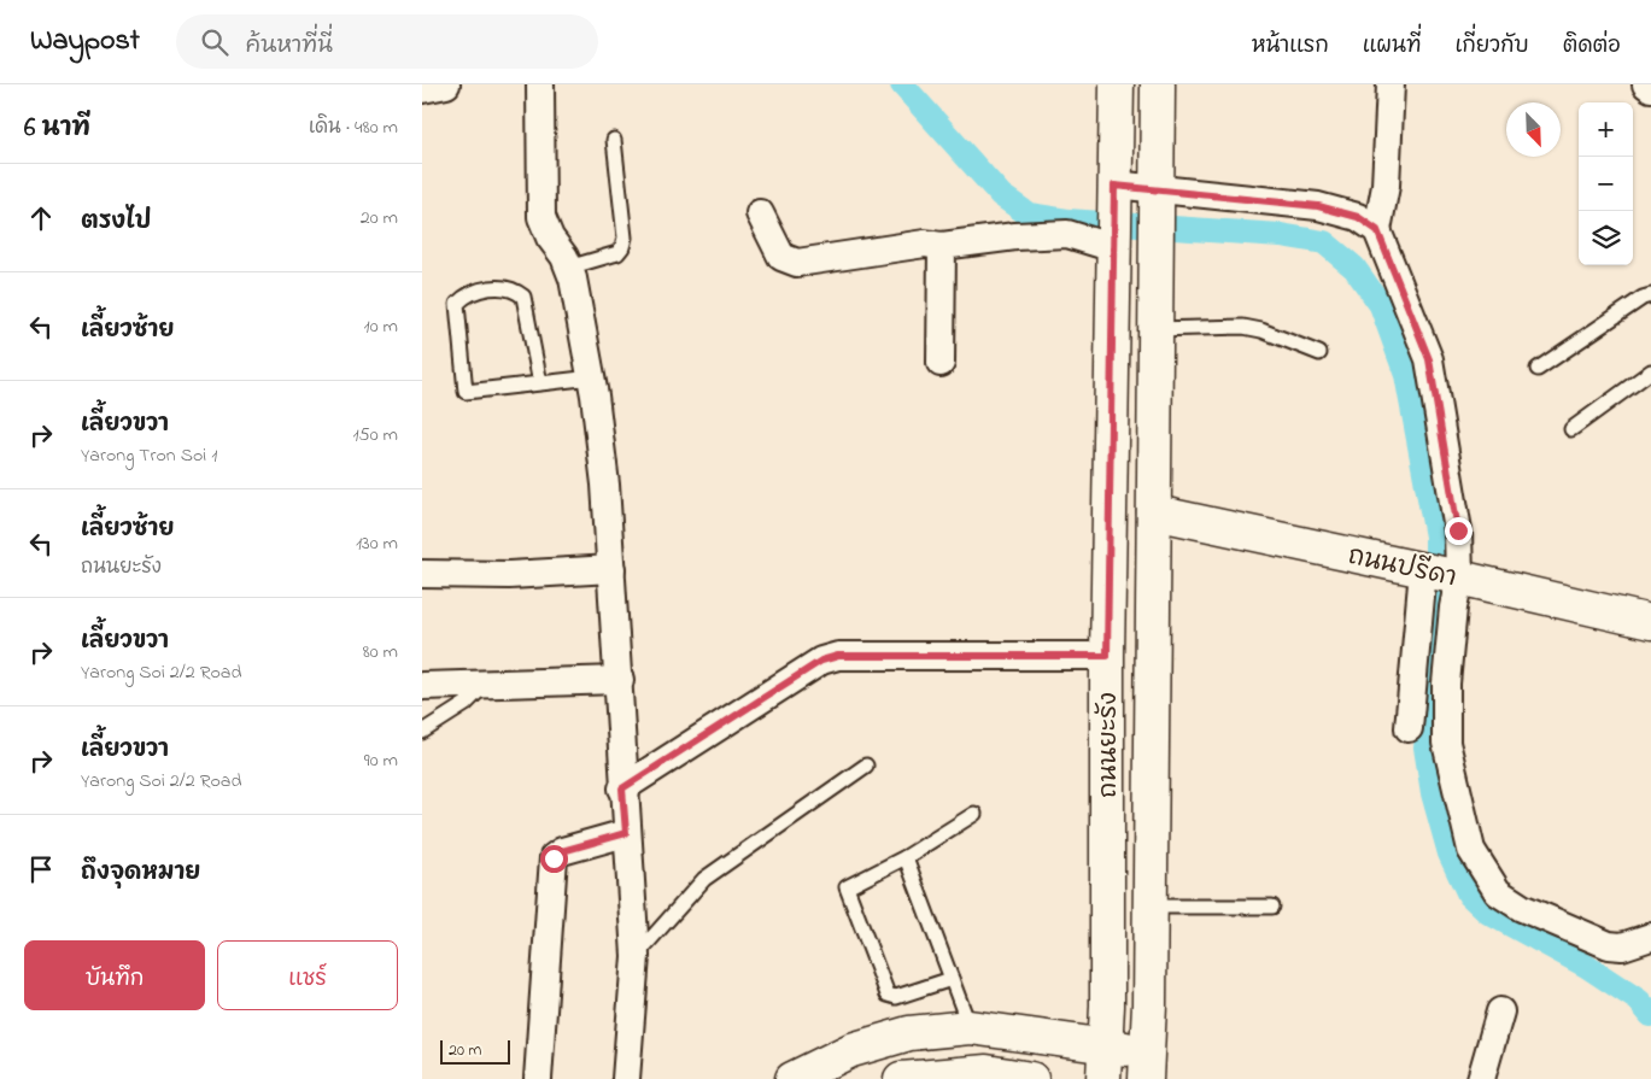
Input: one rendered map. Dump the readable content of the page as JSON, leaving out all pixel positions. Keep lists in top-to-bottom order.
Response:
{
  "streets": {
    "main road": ["ถนนปรีดา", "ถนนยะรัง"]
  },
  "crossings": [
    ["ถนนปรีดา", "ถนนยะรัง"]
  ],
  "scale_bar": "20 m",
  "north": "bottom right",
  "page": {
    "header": "Waypost",
    "search": "ค้นหาที่นี่",
    "nav": [
      "หน้าแรก",
      "แผนที่",
      "เกี่ยวกับ",
      "ติดต่อ"
    ],
    "heading": ["6 นาที", "เดิน · 480 m"],
    "map_buttons": ["+", "−"],
    "list": [
      ["ตรงไป", "20 m"],
      ["เลี้ยวซ้าย", "10 m"],
      ["เลี้ยวขวา", "Yarong Tron Soi 1", "150 m"],
      ["เลี้ยวซ้าย", "ถนนยะรัง", "130 m"],
      ["เลี้ยวขวา", "Yarong Soi 2/2 Road", "80 m"],
      ["เลี้ยวขวา", "Yarong Soi 2/2 Road", "90 m"],
      "ถึงจุดหมาย"
    ],
    "buttons": ["บันทึก", "แชร์"],
    "scale": "20 m"
  }
}
